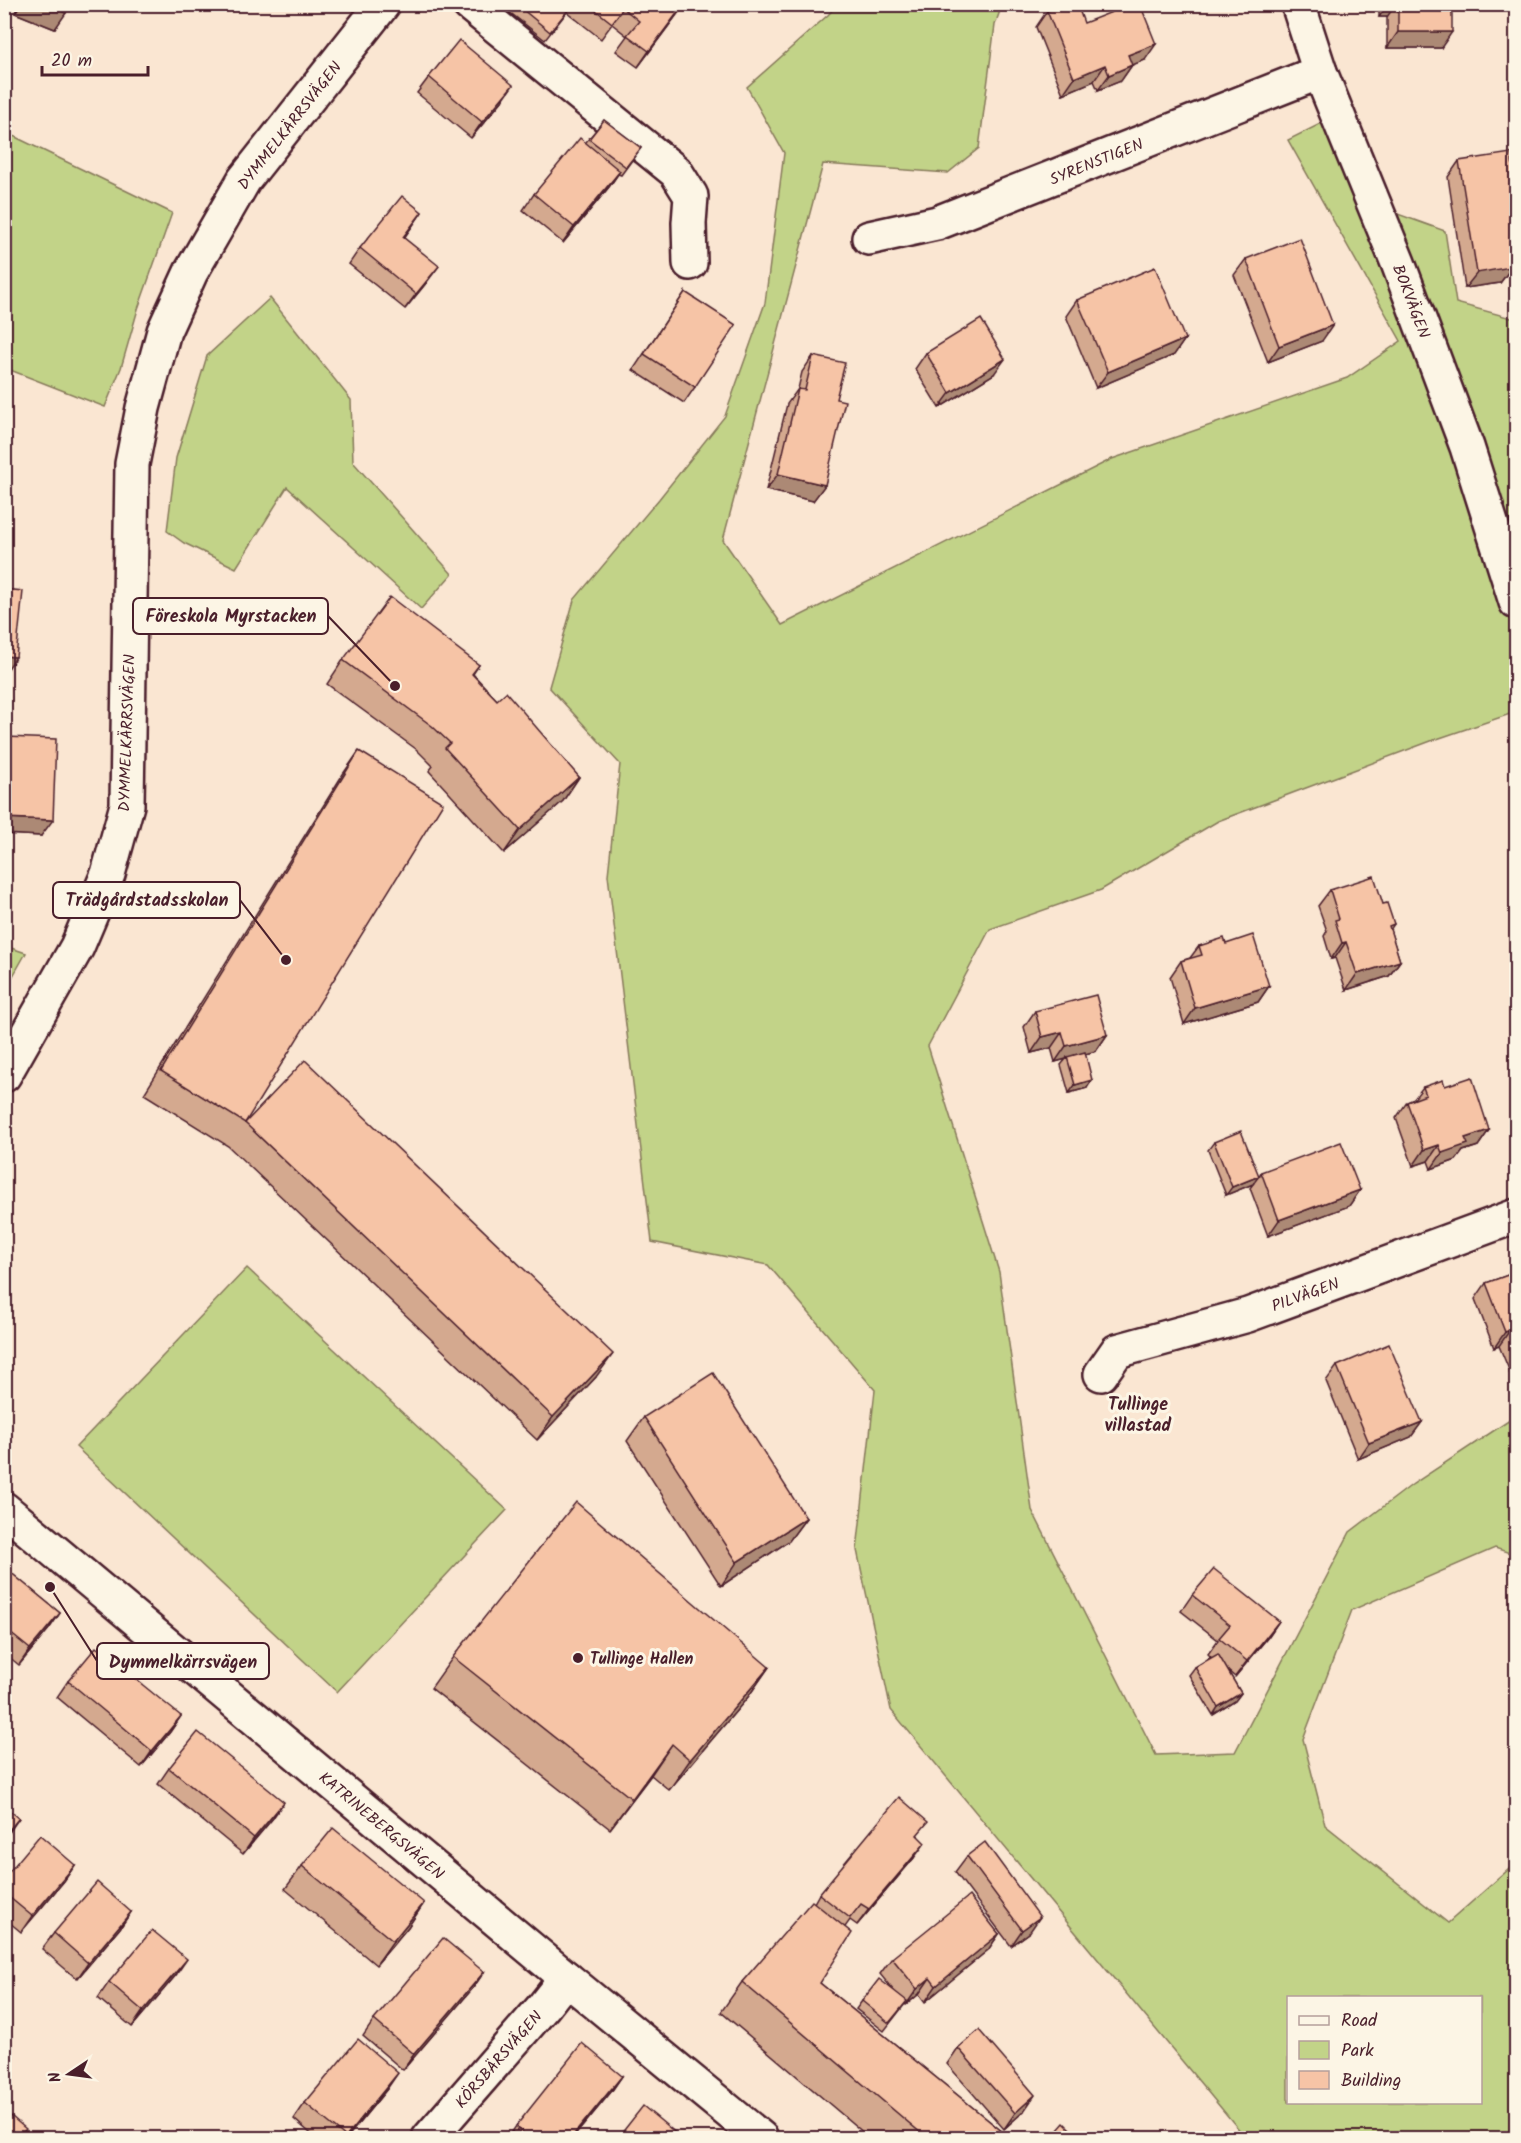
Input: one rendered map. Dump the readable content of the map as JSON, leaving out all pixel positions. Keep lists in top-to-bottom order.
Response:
{
  "streets": {
    "street": [
      "DYMMELKÄRRSVÄGEN",
      "SYRENSTIGEN",
      "BOKVÄGEN",
      "PILVÄGEN",
      "KATRINEBERGSVÄGEN",
      "KÖRSBÄRSVÄGEN"
    ]
  },
  "crossings": [
    ["SYRENSTIGEN", "BOKVÄGEN"],
    ["KATRINEBERGSVÄGEN", "KÖRSBÄRSVÄGEN"]
  ],
  "districts": ["Tullinge villastad"],
  "places": [
    "Föreskola Myrstacken",
    "Trädgårdstadsskolan",
    "Dymmelkärrsvägen",
    "Tullinge Hallen"
  ],
  "legend": ["Road", "Park", "Building"],
  "scale_bar": "20 m",
  "north": "left"
}
